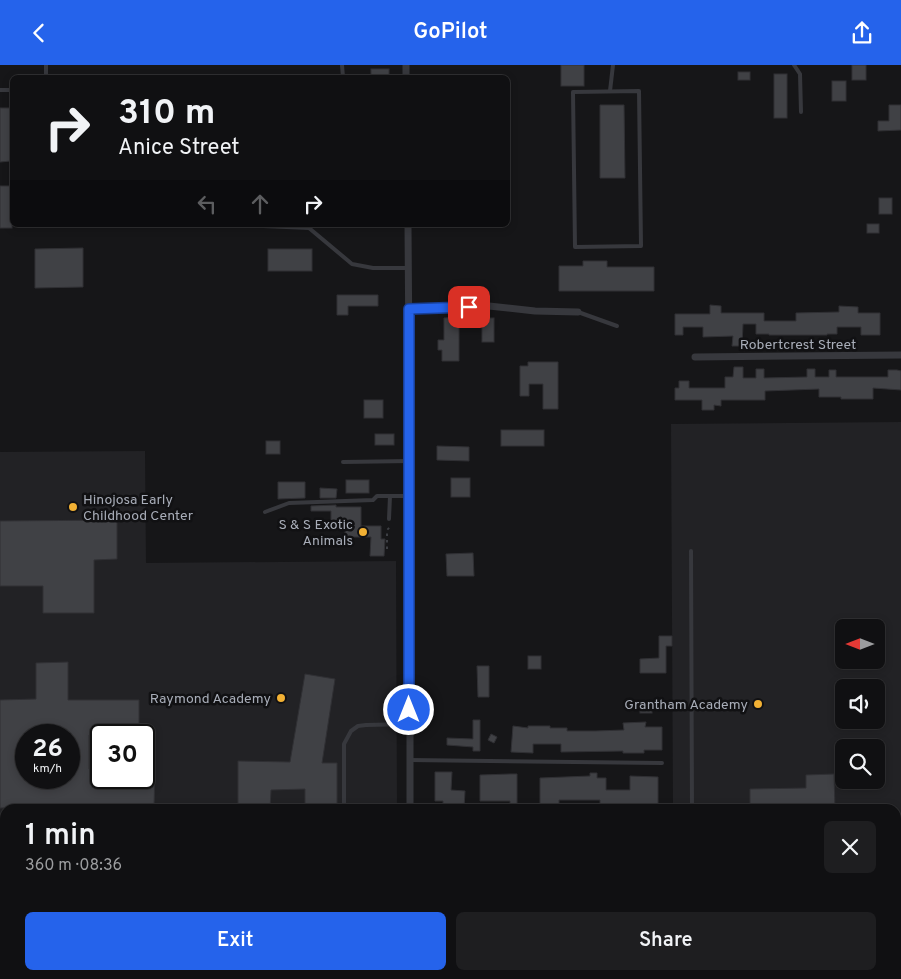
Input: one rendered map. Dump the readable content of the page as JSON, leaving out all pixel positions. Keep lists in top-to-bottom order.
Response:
{
  "streets": {
    "street": ["Robertcrest Street"]
  },
  "places": [
    "Hinojosa Early Childhood Center",
    "S & S Exotic Animals",
    "Raymond Academy",
    "Grantham Academy"
  ],
  "north": "left",
  "page": {
    "header": "GoPilot",
    "turn": ["310 m", "Anice Street"],
    "speed": "26 km/h",
    "limit": "30",
    "heading": ["1 min", "360 m · 08:36"],
    "buttons": ["Exit", "Share"]
  }
}
